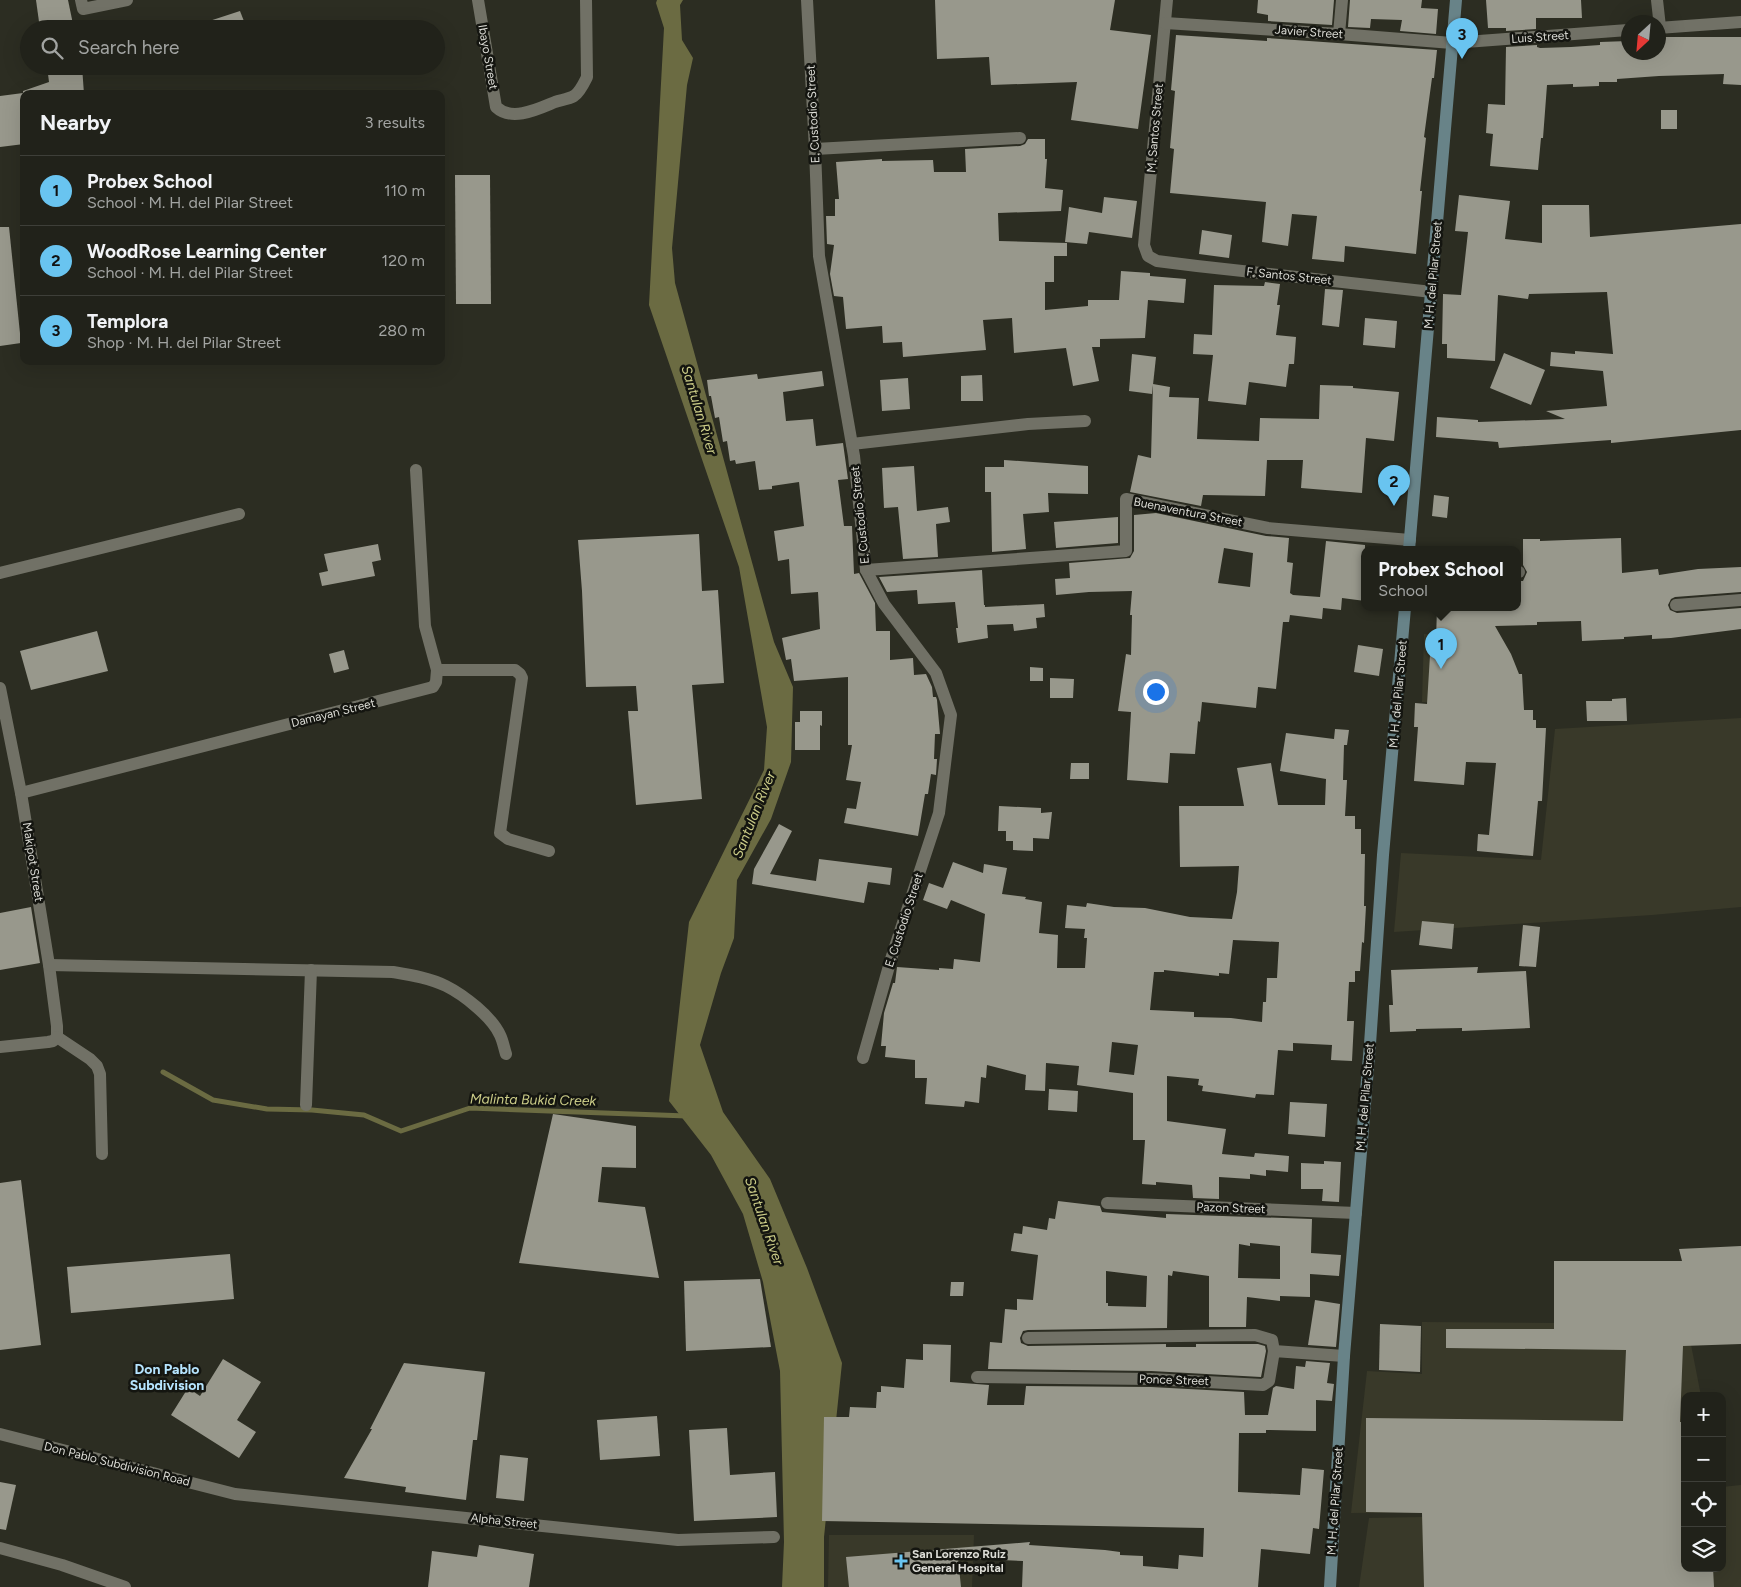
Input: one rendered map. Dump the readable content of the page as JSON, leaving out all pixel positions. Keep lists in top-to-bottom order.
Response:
{
  "streets": {
    "main road": ["M. H. del Pilar Street"],
    "street": [
      "Javier Street",
      "Luis Street",
      "Ibayo Street",
      "E. Custodio Street",
      "M. Santos Street",
      "F. Santos Street",
      "Buenaventura Street",
      "Damayan Street",
      "Makipot Street",
      "Pazon Street",
      "Ponce Street",
      "Don Pablo Subdivision Road",
      "Alpha Street"
    ]
  },
  "crossings": [
    ["Javier Street", "Luis Street"],
    ["Javier Street", "M. Santos Street"],
    ["Javier Street", "M. H. del Pilar Street"],
    ["Luis Street", "M. H. del Pilar Street"],
    ["E. Custodio Street", "Buenaventura Street"],
    ["M. Santos Street", "F. Santos Street"],
    ["M. H. del Pilar Street", "F. Santos Street"],
    ["M. H. del Pilar Street", "Buenaventura Street"],
    ["M. H. del Pilar Street", "Pazon Street"],
    ["Damayan Street", "Makipot Street"],
    ["Don Pablo Subdivision Road", "Alpha Street"]
  ],
  "districts": ["Don Pablo Subdivision"],
  "water": ["Santulan River", "Malinta Bukid Creek"],
  "places": {
    "health": ["San Lorenzo Ruiz General Hospital"]
  },
  "north": "bottom left",
  "page": {
    "pins": ["3", "2", "1"],
    "search": "Search here",
    "heading": ["Nearby", "3 results"],
    "list": [
      {
        "mark": "1",
        "name": "Probex School",
        "note": "School · M. H. del Pilar Street",
        "value": "110 m"
      },
      {
        "mark": "2",
        "name": "WoodRose Learning Center",
        "note": "School · M. H. del Pilar Street",
        "value": "120 m"
      },
      {
        "mark": "3",
        "name": "Templora",
        "note": "Shop · M. H. del Pilar Street",
        "value": "280 m"
      }
    ],
    "popup": ["Probex School", "School"],
    "map_buttons": ["+", "−"]
  }
}
